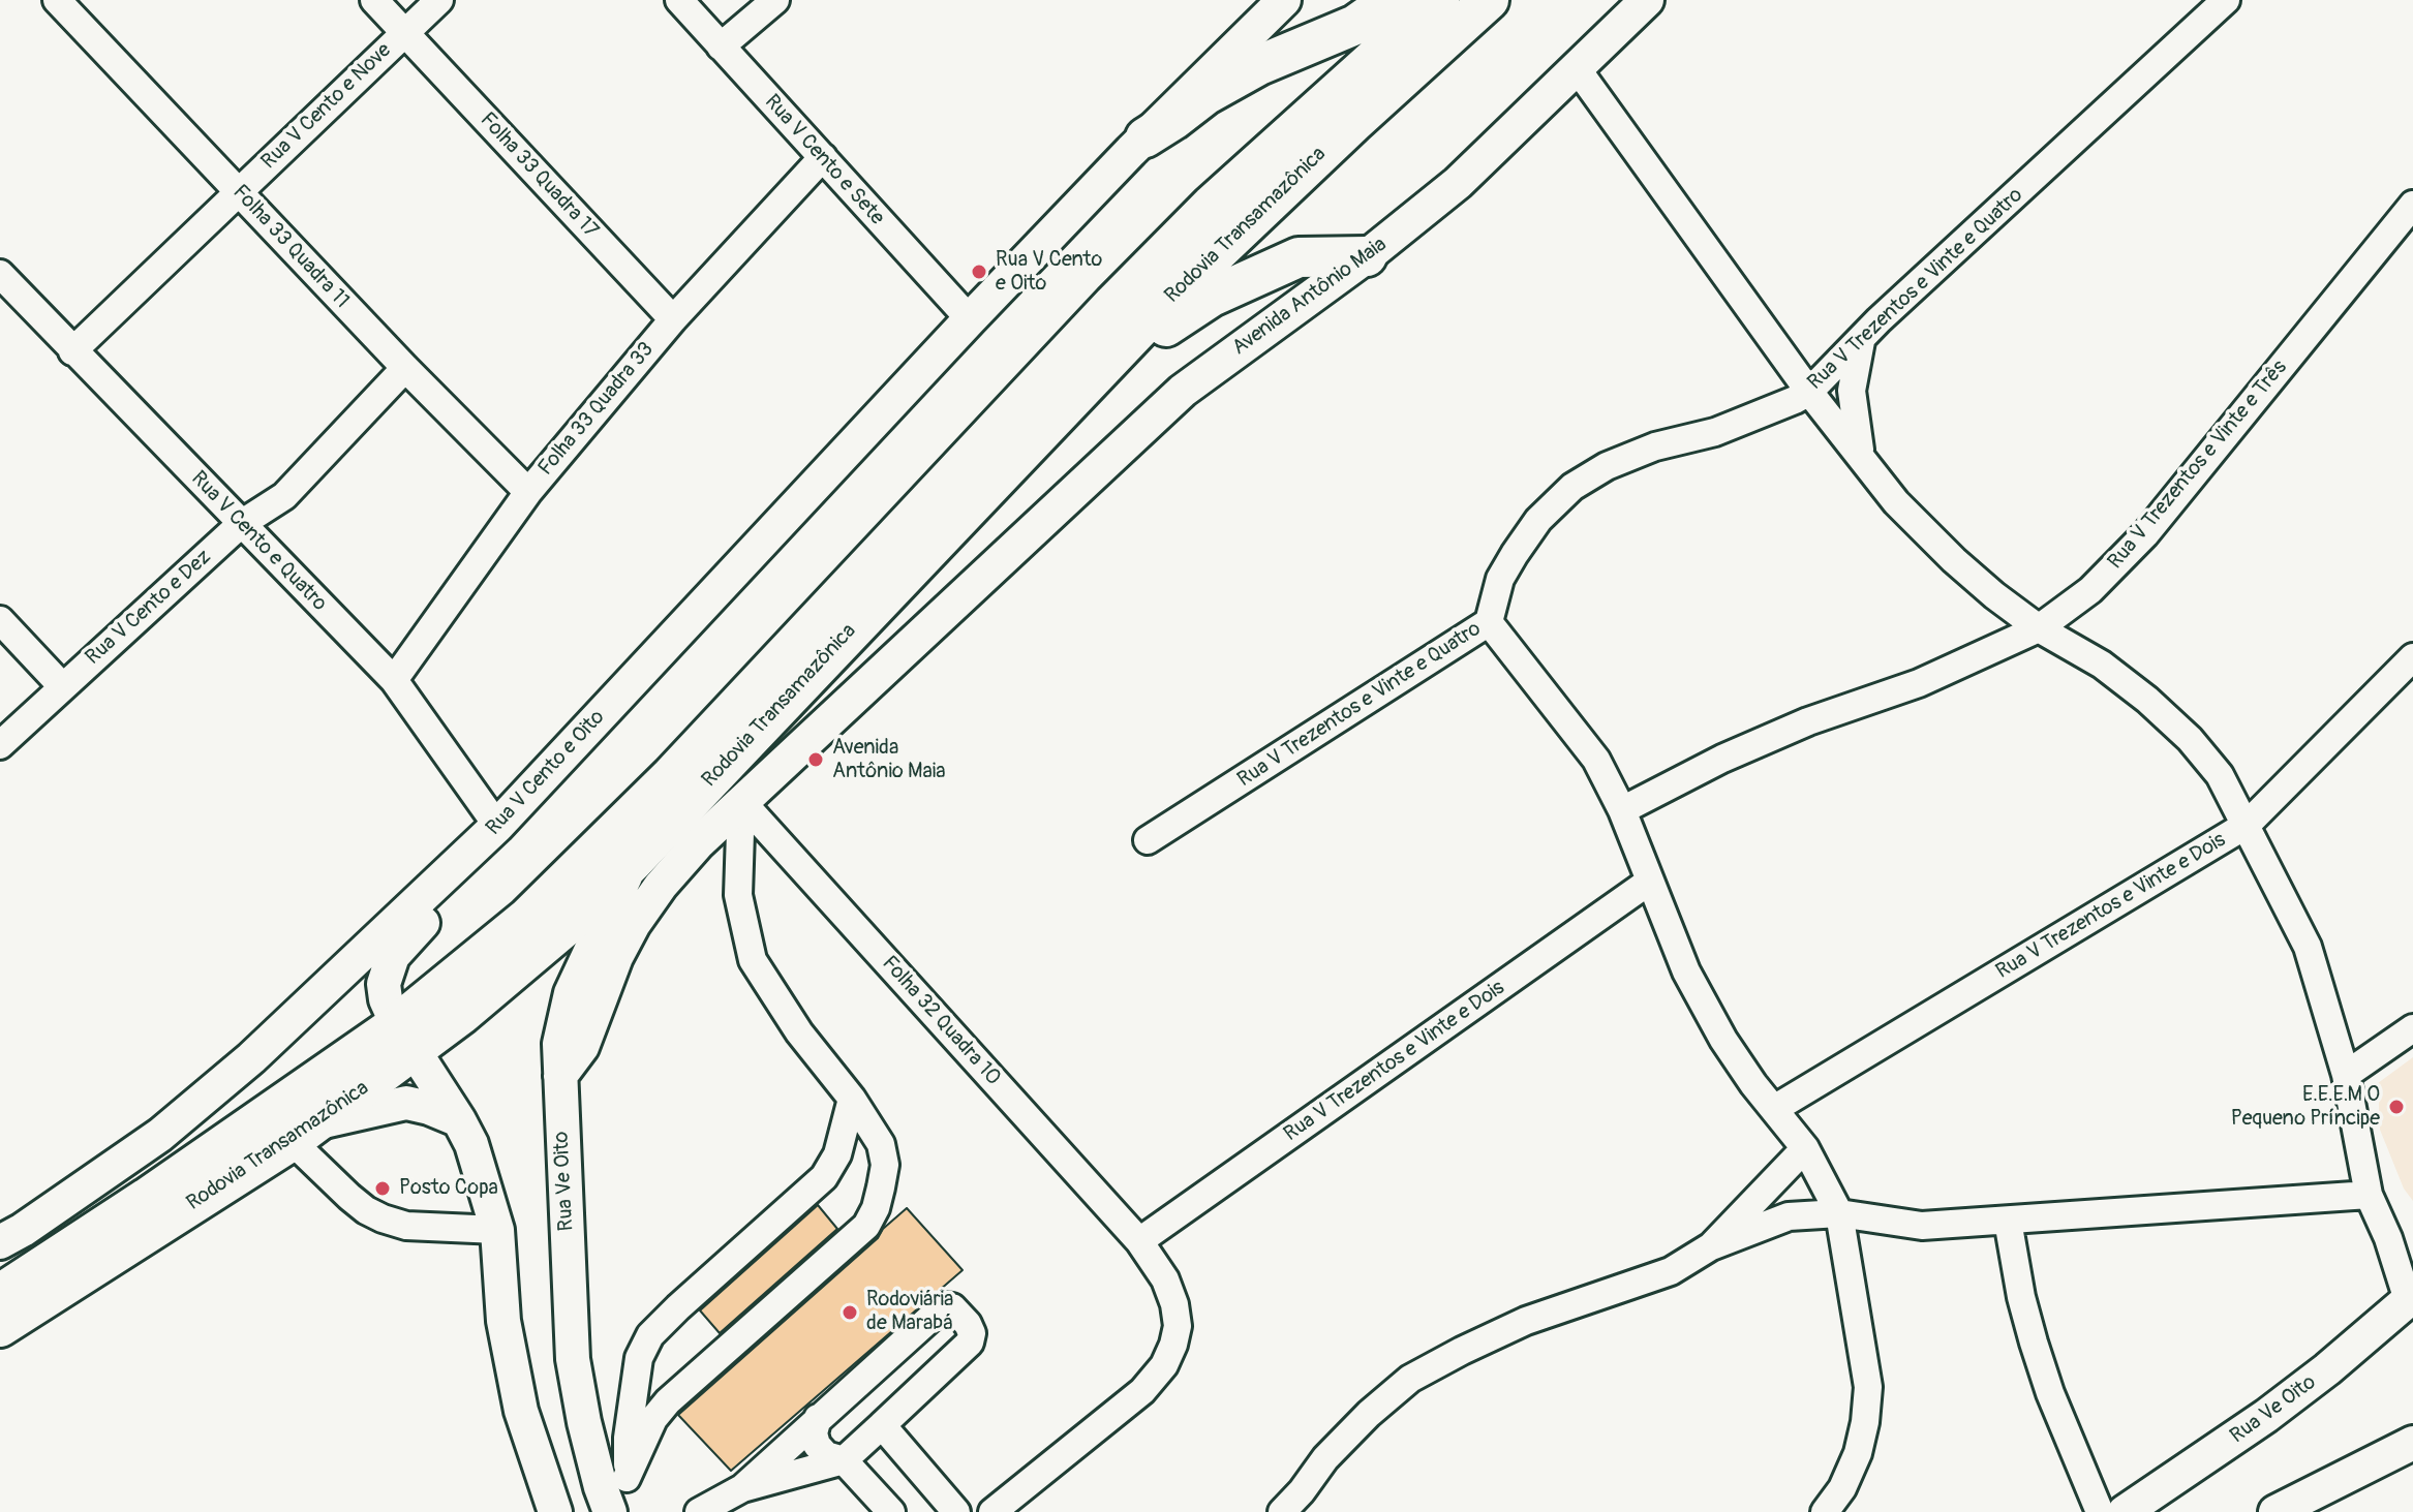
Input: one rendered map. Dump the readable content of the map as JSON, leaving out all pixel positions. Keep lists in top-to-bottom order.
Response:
{
  "streets": {
    "highway": ["Rodovia Transamazônica"],
    "main road": ["Avenida Antônio Maia", "Rua V Cento e Oito", "Rua Ve Oito"],
    "street": [
      "Rua V Cento e Nove",
      "Rua V Cento e Sete",
      "Folha 33 Quadra 17",
      "Folha 33 Quadra 11",
      "Rua V Trezentos e Vinte e Quatro",
      "Folha 33 Quadra 33",
      "Rua V Trezentos e Vinte e Três",
      "Rua V Cento e Quatro",
      "Rua V Cento e Dez",
      "Rua V Trezentos e Vinte e Dois",
      "Folha 32 Quadra 10"
    ]
  },
  "crossings": [
    ["Rua V Cento e Nove", "Folha 33 Quadra 17"],
    ["Rua V Cento e Nove", "Folha 33 Quadra 11"],
    ["Rua V Cento e Nove", "Rua V Cento e Quatro"],
    ["Rua V Cento e Sete", "Folha 33 Quadra 33"],
    ["Rua V Cento e Sete", "Rua V Cento e Oito"],
    ["Folha 33 Quadra 17", "Folha 33 Quadra 33"],
    ["Rodovia Transamazônica", "Rua Ve Oito"],
    ["Folha 33 Quadra 11", "Folha 33 Quadra 33"],
    ["Folha 33 Quadra 11", "Rua V Cento e Dez"],
    ["Avenida Antônio Maia", "Folha 32 Quadra 10"],
    ["Avenida Antônio Maia", "Rua Ve Oito"],
    ["Folha 33 Quadra 33", "Rua V Cento e Quatro"],
    ["Rua V Cento e Quatro", "Rua V Cento e Dez"],
    ["Rua V Cento e Quatro", "Rua V Cento e Oito"],
    ["Rua V Trezentos e Vinte e Dois", "Folha 32 Quadra 10"]
  ],
  "places": [
    "Rua V Cento e Oito",
    "Avenida Antônio Maia",
    "E.E.E.M O Pequeno Príncipe",
    "Posto Copa",
    "Rodoviária de Marabá"
  ]
}
